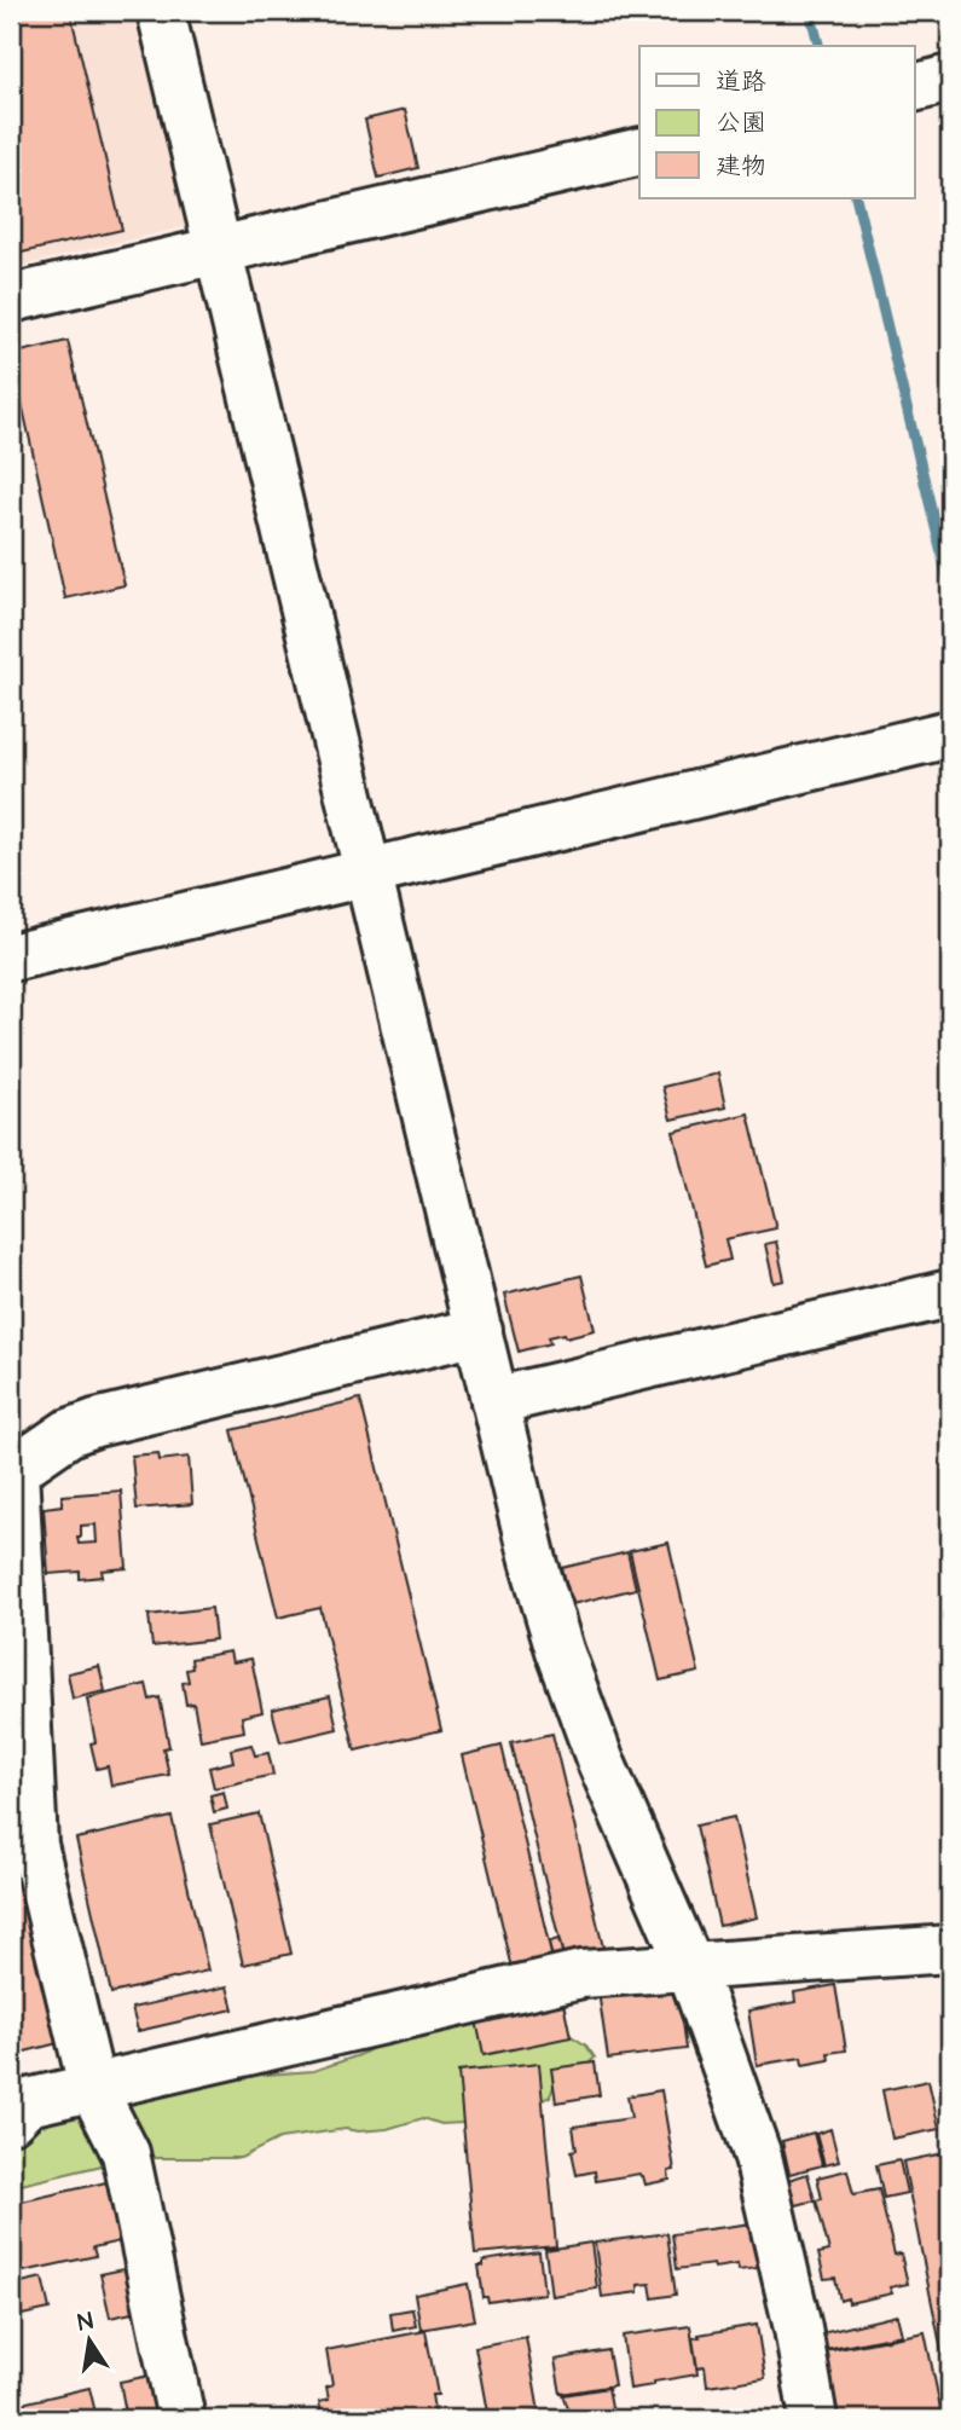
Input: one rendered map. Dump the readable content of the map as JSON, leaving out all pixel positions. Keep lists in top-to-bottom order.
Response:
{
  "legend": ["道路", "公園", "建物"],
  "north": "top"
}
